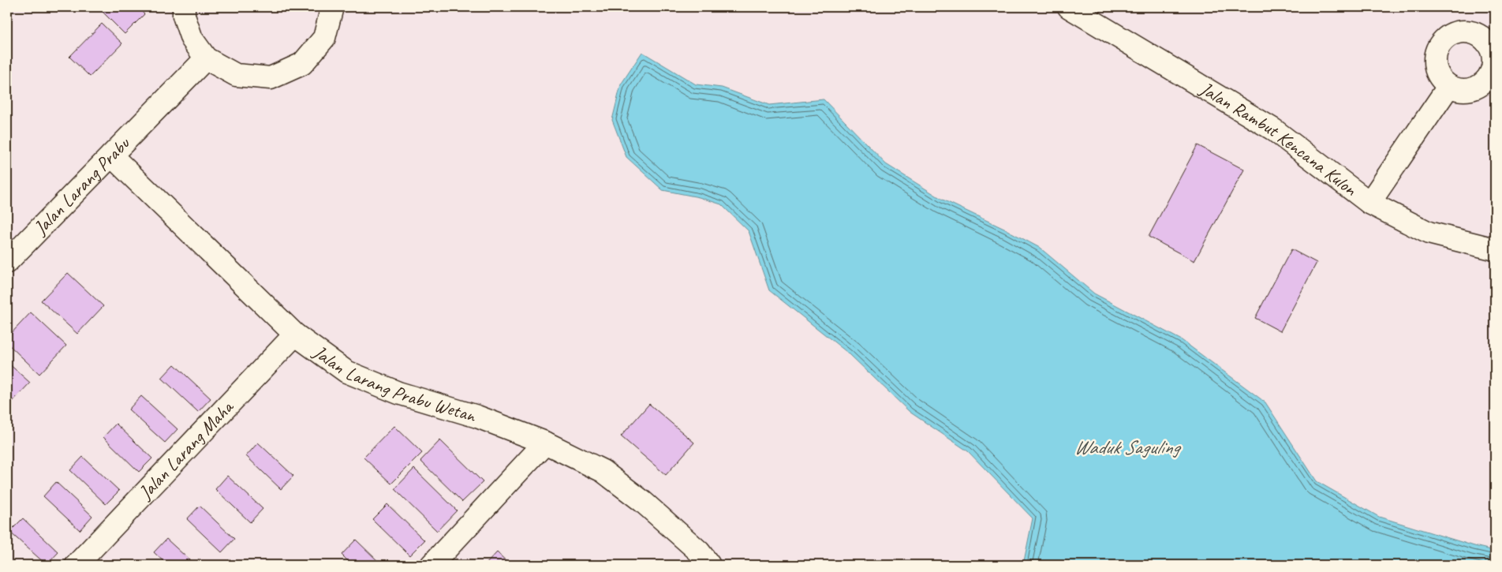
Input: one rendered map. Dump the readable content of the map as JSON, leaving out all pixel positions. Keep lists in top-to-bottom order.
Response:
{
  "streets": {
    "street": [
      "Jalan Rambut Kencana Kulon",
      "Jalan Larang Prabu",
      "Jalan Larang Prabu Wetan",
      "Jalan Larang Maha"
    ]
  },
  "crossings": [
    ["Jalan Larang Prabu", "Jalan Larang Prabu Wetan"],
    ["Jalan Larang Prabu Wetan", "Jalan Larang Maha"]
  ],
  "water": ["Waduk Saguling"]
}
